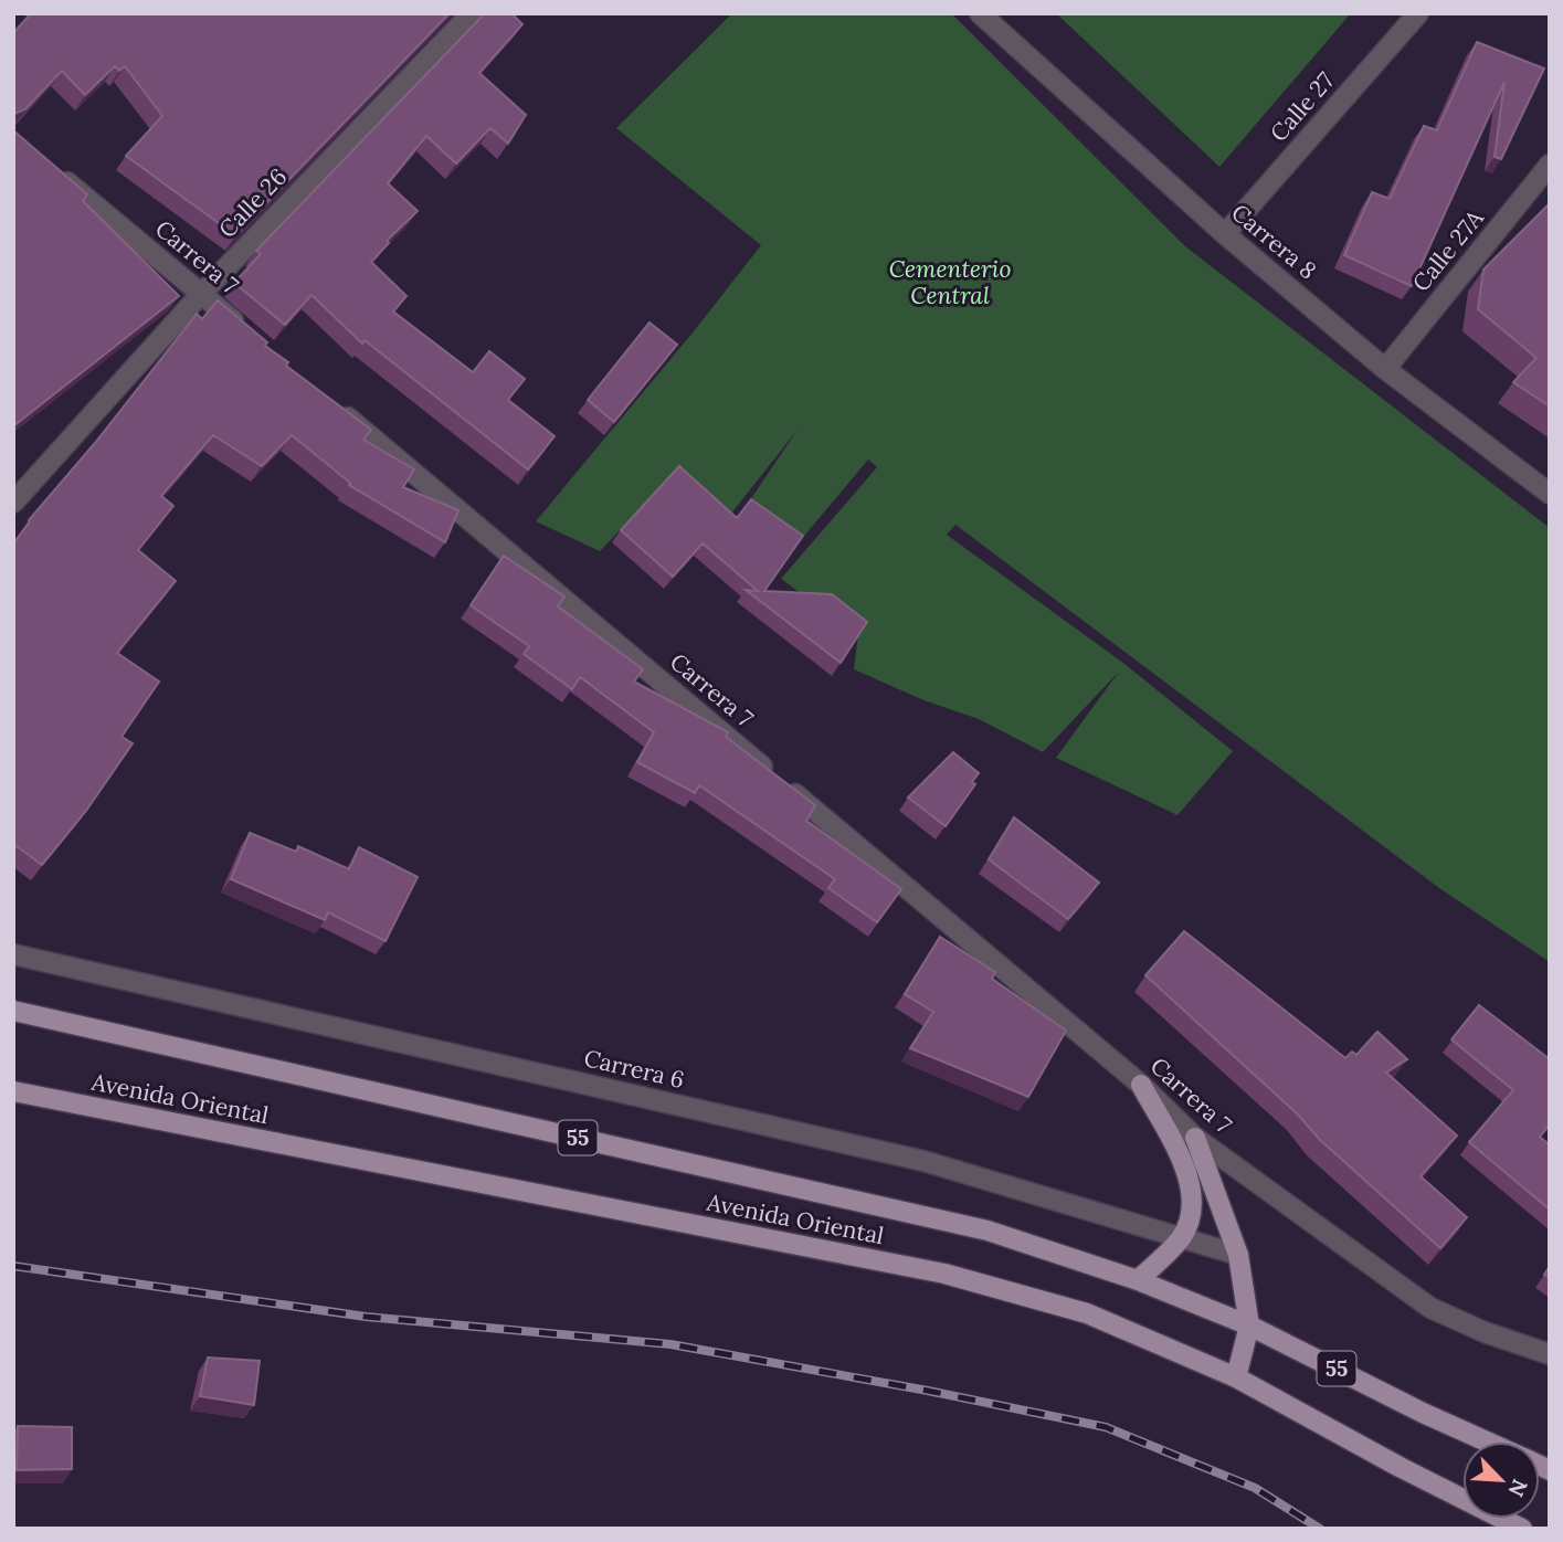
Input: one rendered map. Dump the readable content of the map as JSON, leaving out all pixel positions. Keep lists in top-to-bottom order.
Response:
{
  "streets": {
    "main road": ["Avenida Oriental", "55"],
    "street": [
      "Calle 27",
      "Calle 26",
      "Carrera 8",
      "Calle 27A",
      "Carrera 7",
      "Carrera 6"
    ]
  },
  "crossings": [
    ["Calle 27", "Carrera 8"],
    ["Calle 26", "Carrera 7"],
    ["Carrera 8", "Calle 27A"]
  ],
  "parks": ["Cementerio Central"],
  "north": "bottom right"
}
